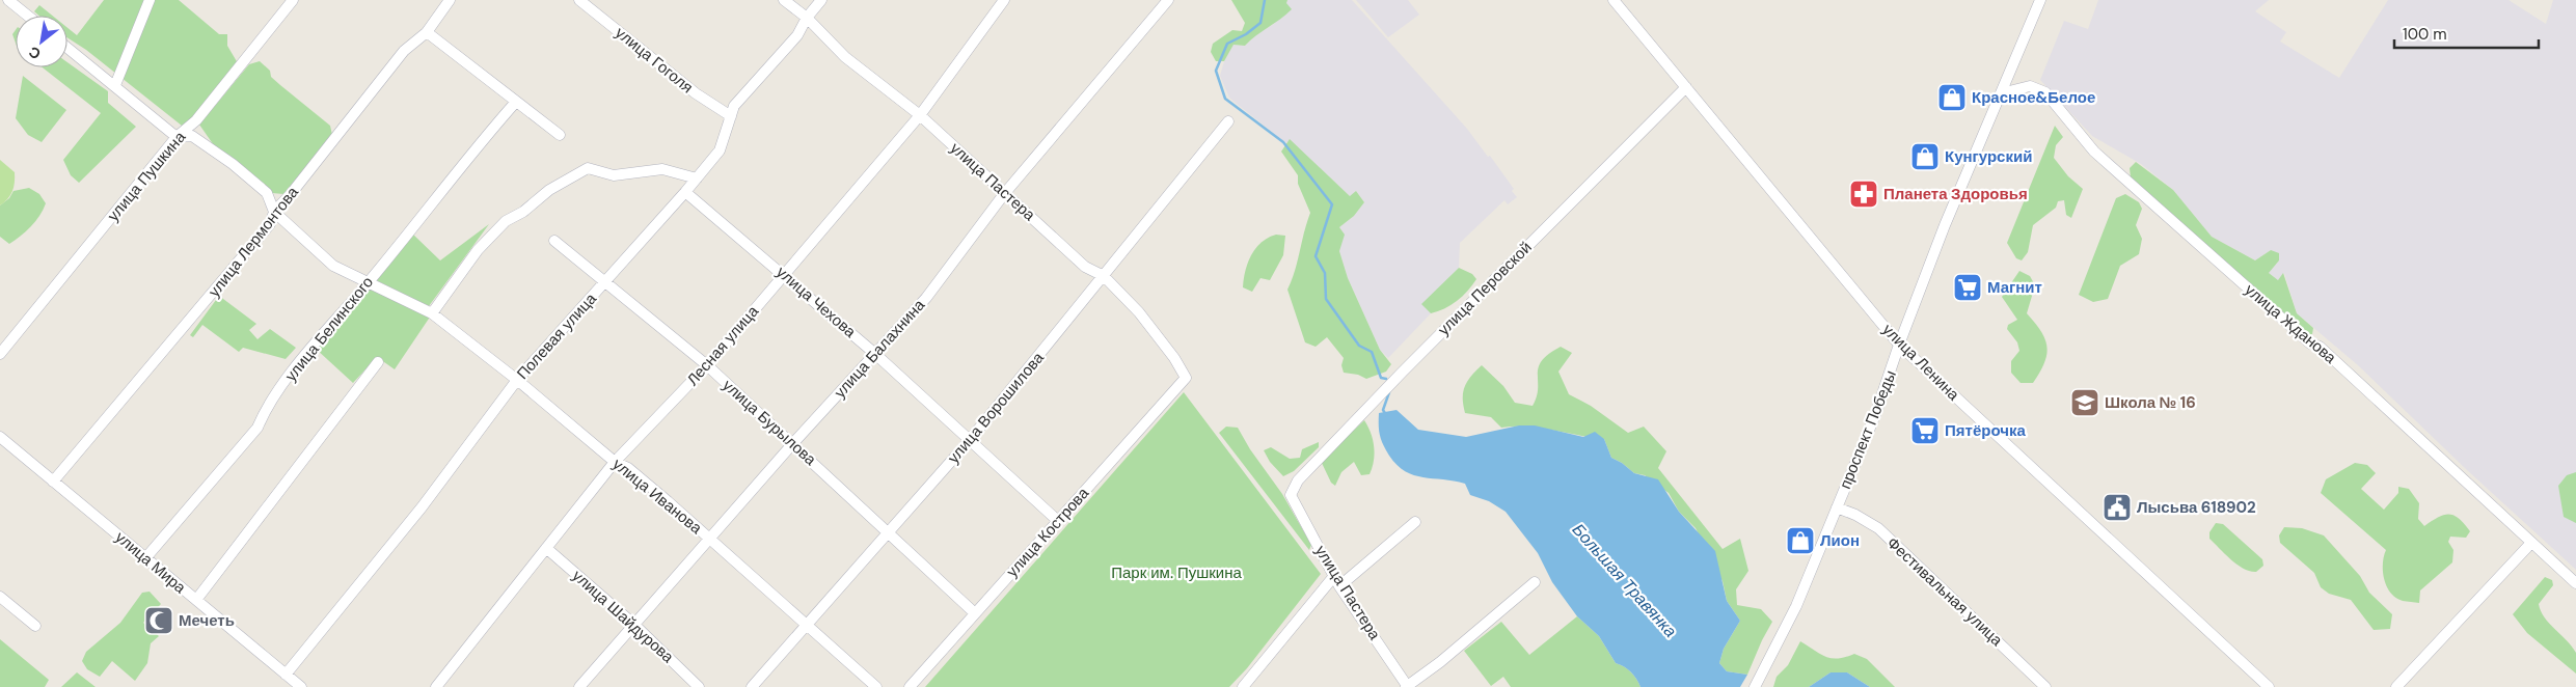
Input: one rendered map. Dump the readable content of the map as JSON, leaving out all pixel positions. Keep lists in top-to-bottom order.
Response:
{
  "streets": {
    "street": [
      "улица Гоголя",
      "улица Пушкина",
      "улица Пастера",
      "улица Лермонтова",
      "улица Перовской",
      "улица Чехова",
      "улица Жданова",
      "улица Белинского",
      "Полевая улица",
      "Лесная улица",
      "улица Балахнина",
      "улица Ленина",
      "улица Ворошилова",
      "улица Бурылова",
      "проспект Победы",
      "улица Иванова",
      "улица Кострова",
      "улица Мира",
      "Фестивальная улица",
      "улица Шайдурова"
    ]
  },
  "crossings": [
    ["улица Гоголя", "Полевая улица"],
    ["улица Пастера", "улица Перовской"],
    ["улица Пастера", "Полевая улица"],
    ["улица Пастера", "Лесная улица"],
    ["улица Пастера", "улица Балахнина"],
    ["улица Пастера", "улица Ворошилова"],
    ["улица Пастера", "улица Кострова"],
    ["улица Лермонтова", "улица Иванова"],
    ["улица Лермонтова", "улица Мира"],
    ["улица Перовской", "улица Ленина"],
    ["улица Чехова", "Полевая улица"],
    ["улица Чехова", "Лесная улица"],
    ["улица Чехова", "улица Балахнина"],
    ["улица Чехова", "улица Ворошилова"],
    ["улица Чехова", "улица Кострова"],
    ["улица Жданова", "проспект Победы"],
    ["улица Белинского", "улица Иванова"],
    ["улица Белинского", "улица Мира"],
    ["Полевая улица", "улица Бурылова"],
    ["Полевая улица", "улица Иванова"],
    ["Полевая улица", "улица Мира"],
    ["Лесная улица", "улица Бурылова"],
    ["Лесная улица", "улица Иванова"],
    ["Лесная улица", "улица Шайдурова"],
    ["улица Балахнина", "улица Бурылова"],
    ["улица Балахнина", "улица Иванова"],
    ["улица Балахнина", "улица Шайдурова"],
    ["улица Ленина", "проспект Победы"],
    ["улица Ворошилова", "улица Бурылова"],
    ["улица Ворошилова", "улица Иванова"],
    ["улица Бурылова", "улица Кострова"],
    ["проспект Победы", "Фестивальная улица"]
  ],
  "water": ["Большая Травянка"],
  "parks": ["Парк им. Пушкина"],
  "places": {
    "shop": ["Красное&Белое", "Кунгурский", "Лион"],
    "pharmacy": ["Планета Здоровья"],
    "supermarket": ["Магнит", "Пятёрочка"],
    "school or university": ["Школа № 16"],
    "public building": ["Лысьва 618902"],
    "mosque": ["Мечеть"]
  },
  "scale_bar": "100 m",
  "north": "bottom left"
}
